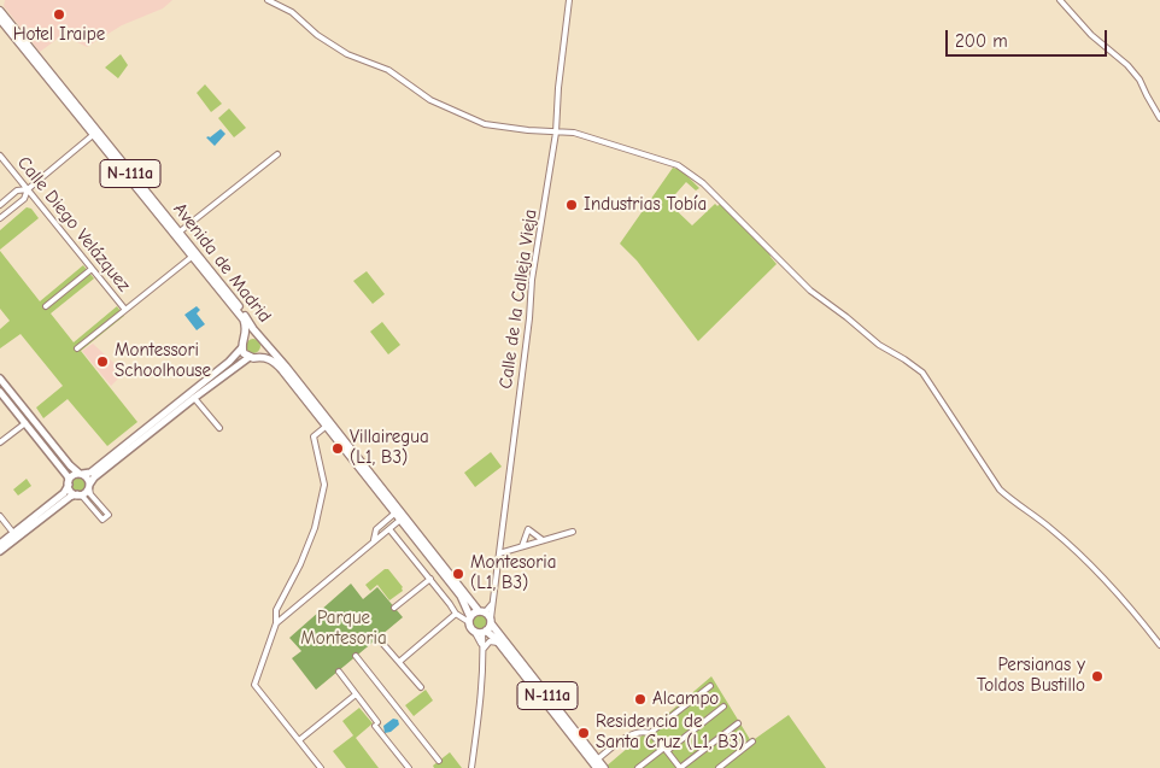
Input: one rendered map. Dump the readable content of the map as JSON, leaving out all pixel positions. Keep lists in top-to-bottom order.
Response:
{
  "streets": {
    "main road": ["N-111a", "Avenida de Madrid"],
    "street": ["Calle Diego Velázquez", "Calle de la Calleja Vieja"]
  },
  "crossings": [
    ["N-111a", "Avenida de Madrid"],
    ["Avenida de Madrid", "Calle de la Calleja Vieja"]
  ],
  "parks": ["Parque Montesoria"],
  "places": [
    "Hotel Iraipe",
    "Industrias Tobía",
    "Montessori Schoolhouse",
    "Villairegua (L1, B3)",
    "Montesoria (L1, B3)",
    "Persianas y Toldos Bustillo",
    "Alcampo",
    "Residencia de Santa Cruz (L1, B3)"
  ],
  "scale_bar": "200 m"
}
